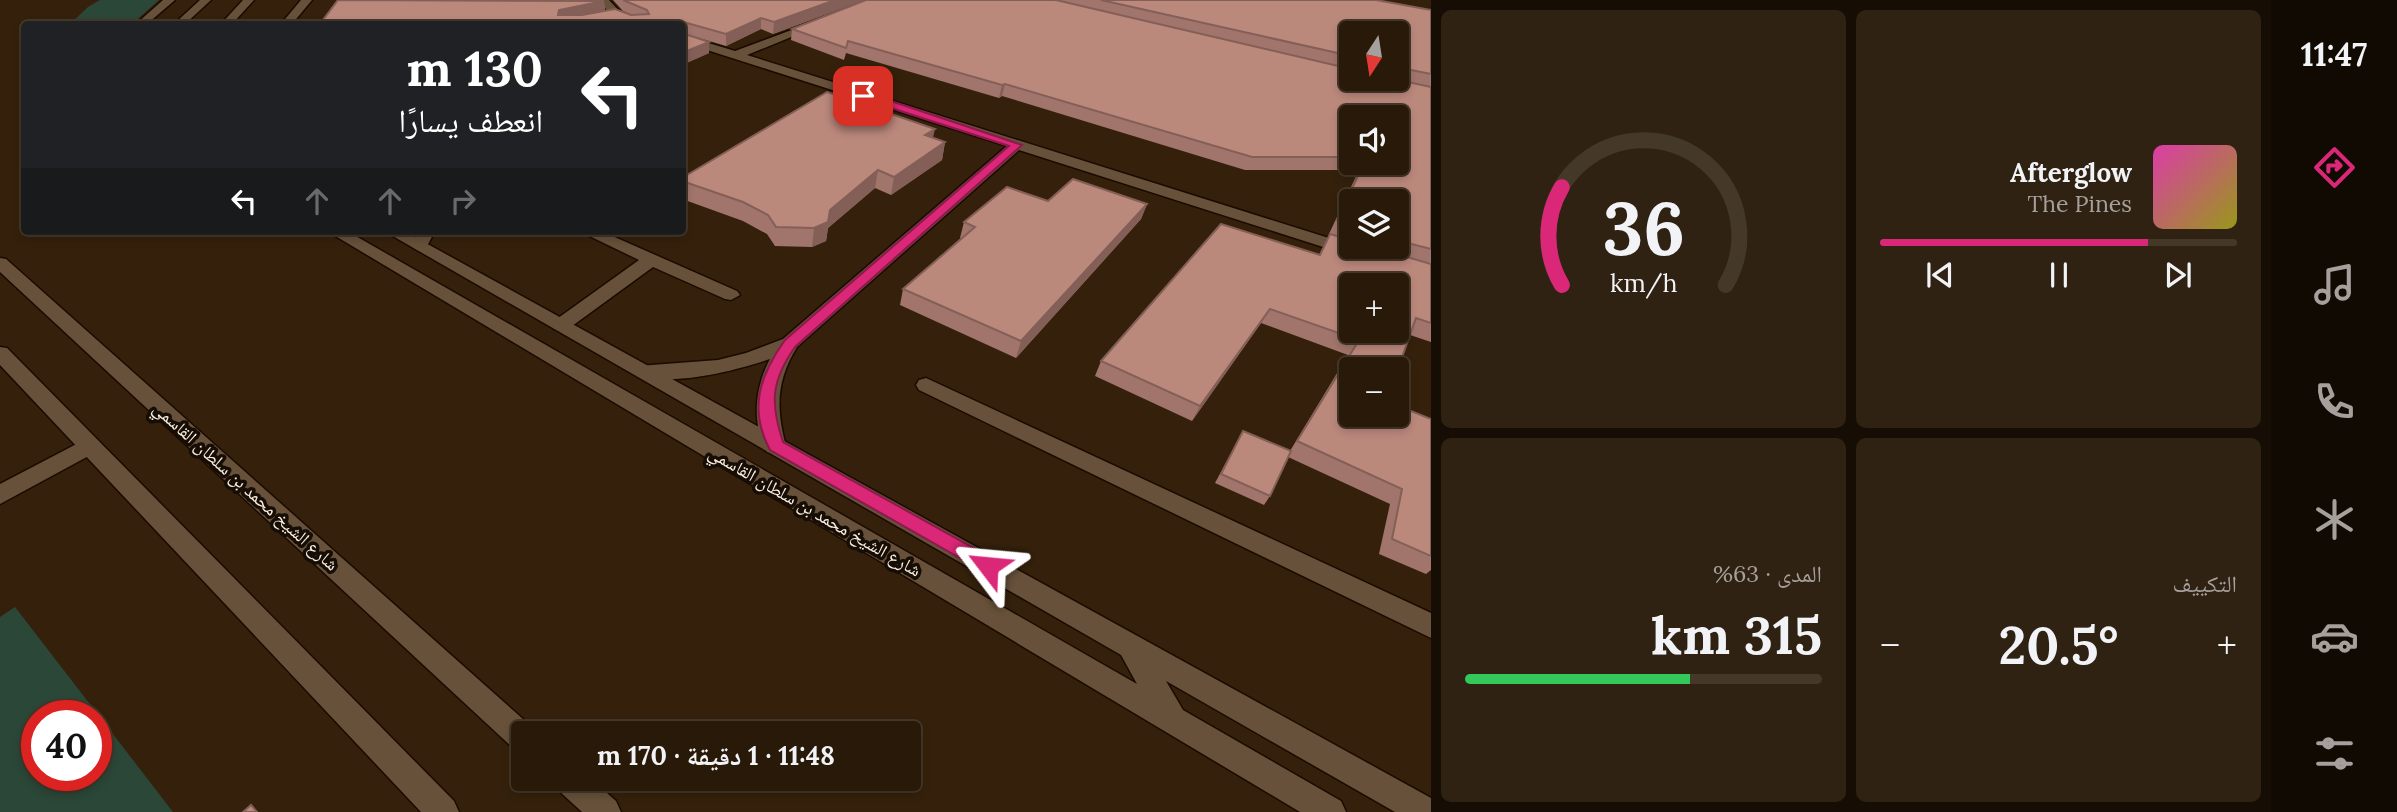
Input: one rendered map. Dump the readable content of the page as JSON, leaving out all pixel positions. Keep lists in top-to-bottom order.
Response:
{
  "streets": {
    "street": ["شارع الشيخ محمد بن سلطان القاسمي"]
  },
  "north": "bottom",
  "page": {
    "tabs": "11:47",
    "map_buttons": ["+", "−"],
    "turn": ["130 m", "انعطف يسارًا"],
    "song": ["Afterglow", "The Pines"],
    "tile": [
      "التكييف",
      ["المدى · 63%", "315 km"]
    ],
    "heat": ["−", "20.5°", "+"],
    "limit": "40",
    "trip": "11:48 · 1 دقيقة · 170 m",
    "gauge": ["36", "km/h"]
  }
}
